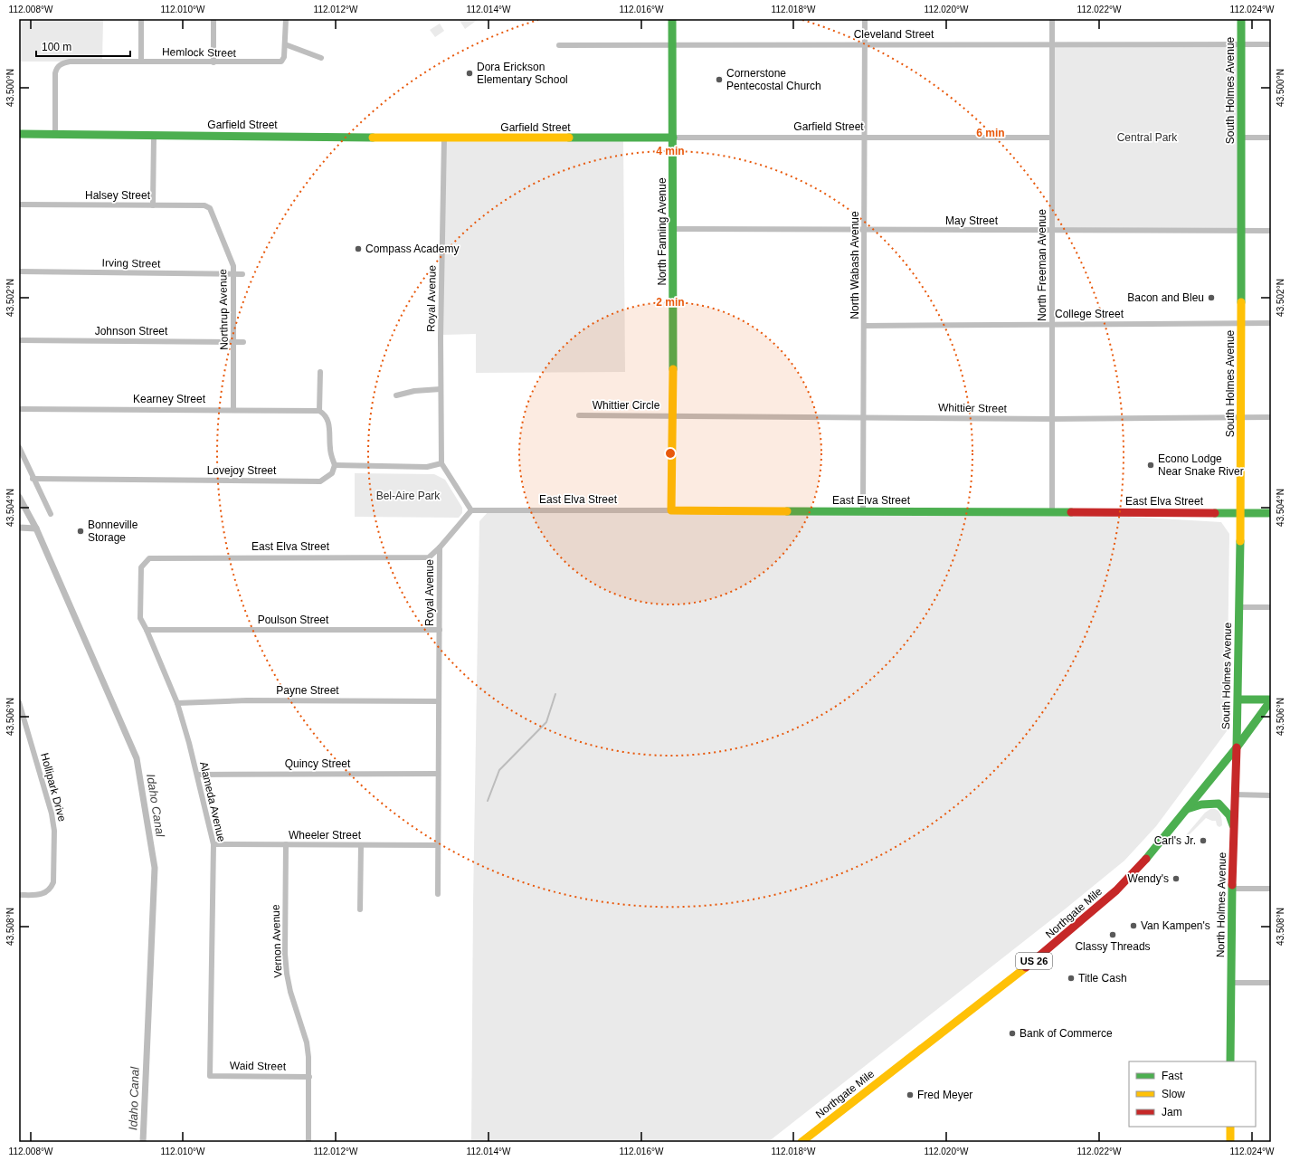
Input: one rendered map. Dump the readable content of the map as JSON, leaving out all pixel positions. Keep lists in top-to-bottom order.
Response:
{
  "streets": {
    "main road": [
      "South Holmes Avenue",
      "Garfield Street",
      "North Fanning Avenue",
      "East Elva Street",
      "North Holmes Avenue",
      "Northgate Mile",
      "US 26"
    ],
    "street": [
      "Cleveland Street",
      "Hemlock Street",
      "Halsey Street",
      "May Street",
      "Irving Street",
      "North Wabash Avenue",
      "North Freeman Avenue",
      "Royal Avenue",
      "Northrup Avenue",
      "College Street",
      "Johnson Street",
      "Kearney Street",
      "Whittier Circle",
      "Whittier Street",
      "Lovejoy Street",
      "Poulson Street",
      "Payne Street",
      "Quincy Street",
      "Hollipark Drive",
      "Alameda Avenue",
      "Wheeler Street",
      "Vernon Avenue",
      "Waid Street"
    ]
  },
  "crossings": [
    ["Cleveland Street", "South Holmes Avenue"],
    ["Cleveland Street", "North Fanning Avenue"],
    ["Cleveland Street", "North Wabash Avenue"],
    ["Cleveland Street", "North Freeman Avenue"],
    ["Hemlock Street", "Garfield Street"],
    ["South Holmes Avenue", "May Street"],
    ["South Holmes Avenue", "College Street"],
    ["South Holmes Avenue", "Whittier Street"],
    ["South Holmes Avenue", "East Elva Street"],
    ["South Holmes Avenue", "North Holmes Avenue"],
    ["South Holmes Avenue", "Northgate Mile"],
    ["Garfield Street", "North Fanning Avenue"],
    ["Garfield Street", "North Wabash Avenue"],
    ["Garfield Street", "North Freeman Avenue"],
    ["Garfield Street", "Royal Avenue"],
    ["Halsey Street", "Northrup Avenue"],
    ["May Street", "North Fanning Avenue"],
    ["May Street", "North Wabash Avenue"],
    ["May Street", "North Freeman Avenue"],
    ["North Fanning Avenue", "Whittier Circle"],
    ["North Fanning Avenue", "Whittier Street"],
    ["North Fanning Avenue", "East Elva Street"],
    ["Irving Street", "Northrup Avenue"],
    ["North Wabash Avenue", "College Street"],
    ["North Wabash Avenue", "Whittier Street"],
    ["North Wabash Avenue", "East Elva Street"],
    ["North Freeman Avenue", "College Street"],
    ["North Freeman Avenue", "Whittier Street"],
    ["North Freeman Avenue", "East Elva Street"],
    ["Royal Avenue", "East Elva Street"],
    ["Royal Avenue", "Poulson Street"],
    ["Royal Avenue", "Payne Street"],
    ["Royal Avenue", "Quincy Street"],
    ["Royal Avenue", "Wheeler Street"],
    ["Northrup Avenue", "Johnson Street"],
    ["Northrup Avenue", "Kearney Street"],
    ["Whittier Circle", "Whittier Street"],
    ["East Elva Street", "Alameda Avenue"],
    ["Poulson Street", "Alameda Avenue"],
    ["Payne Street", "Alameda Avenue"],
    ["Quincy Street", "Alameda Avenue"],
    ["Alameda Avenue", "Wheeler Street"],
    ["Alameda Avenue", "Waid Street"],
    ["Wheeler Street", "Vernon Avenue"],
    ["North Holmes Avenue", "Northgate Mile"],
    ["Vernon Avenue", "Waid Street"]
  ],
  "water": ["Idaho Canal"],
  "parks": ["Central Park", "Bel-Aire Park"],
  "places": [
    "Dora Erickson Elementary School",
    "Cornerstone Pentecostal Church",
    "Compass Academy",
    "Bacon and Bleu",
    "Econo Lodge Near Snake River",
    "Bonneville Storage",
    "Carl's Jr.",
    "Wendy's",
    "Van Kampen's",
    "Classy Threads",
    "Title Cash",
    "Bank of Commerce",
    "Fred Meyer"
  ],
  "legend": ["Fast", "Slow", "Jam"],
  "scale_bar": "100 m",
  "coordinates": [
    "112.008°W",
    "112.010°W",
    "112.012°W",
    "112.014°W",
    "112.016°W",
    "112.018°W",
    "112.020°W",
    "112.022°W",
    "112.024°W",
    "43.500°N",
    "43.502°N",
    "43.504°N",
    "43.506°N",
    "43.508°N"
  ],
  "rings": ["6 min", "4 min", "2 min"]
}
